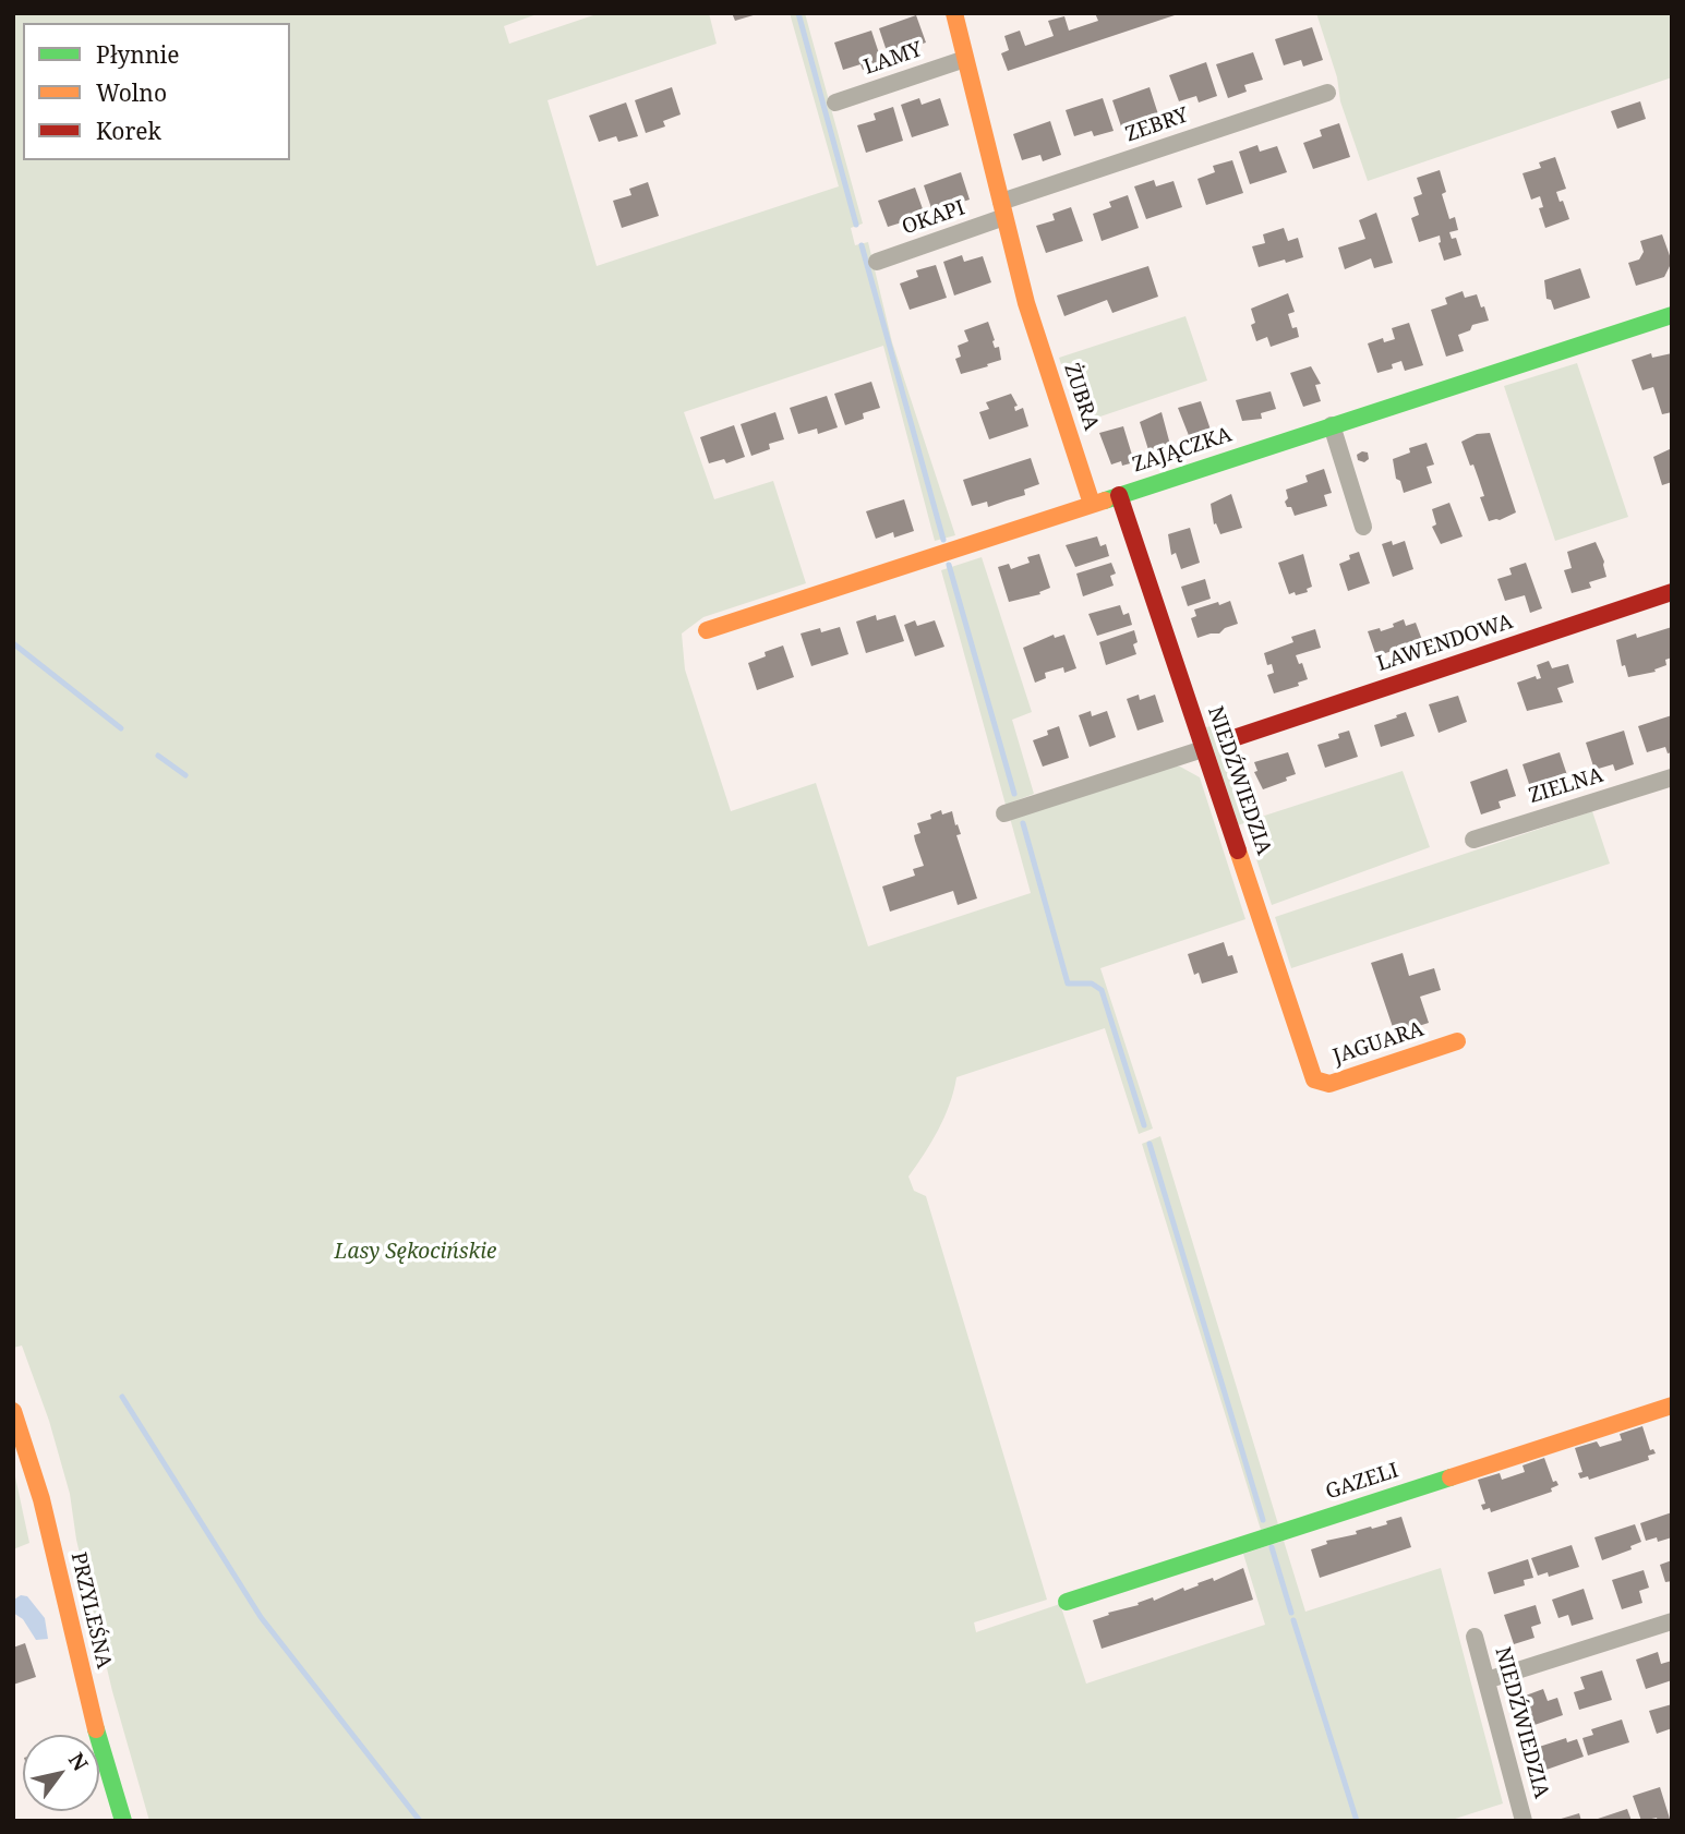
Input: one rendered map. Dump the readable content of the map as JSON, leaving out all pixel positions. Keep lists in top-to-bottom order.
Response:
{
  "streets": {
    "street": [
      "LAMY",
      "ZEBRY",
      "OKAPI",
      "ŻUBRA",
      "ZAJĄCZKA",
      "LAWENDOWA",
      "NIEDŹWIEDZIA",
      "ZIELNA",
      "JAGUARA",
      "GAZELI",
      "PRZYLEŚNA"
    ]
  },
  "crossings": [
    ["ZEBRY", "OKAPI"],
    ["ZEBRY", "ŻUBRA"],
    ["OKAPI", "ŻUBRA"],
    ["ŻUBRA", "ZAJĄCZKA"],
    ["ZAJĄCZKA", "NIEDŹWIEDZIA"],
    ["NIEDŹWIEDZIA", "JAGUARA"]
  ],
  "parks": ["Lasy Sękocińskie"],
  "legend": ["Płynnie", "Wolno", "Korek"],
  "north": "top right"
}
